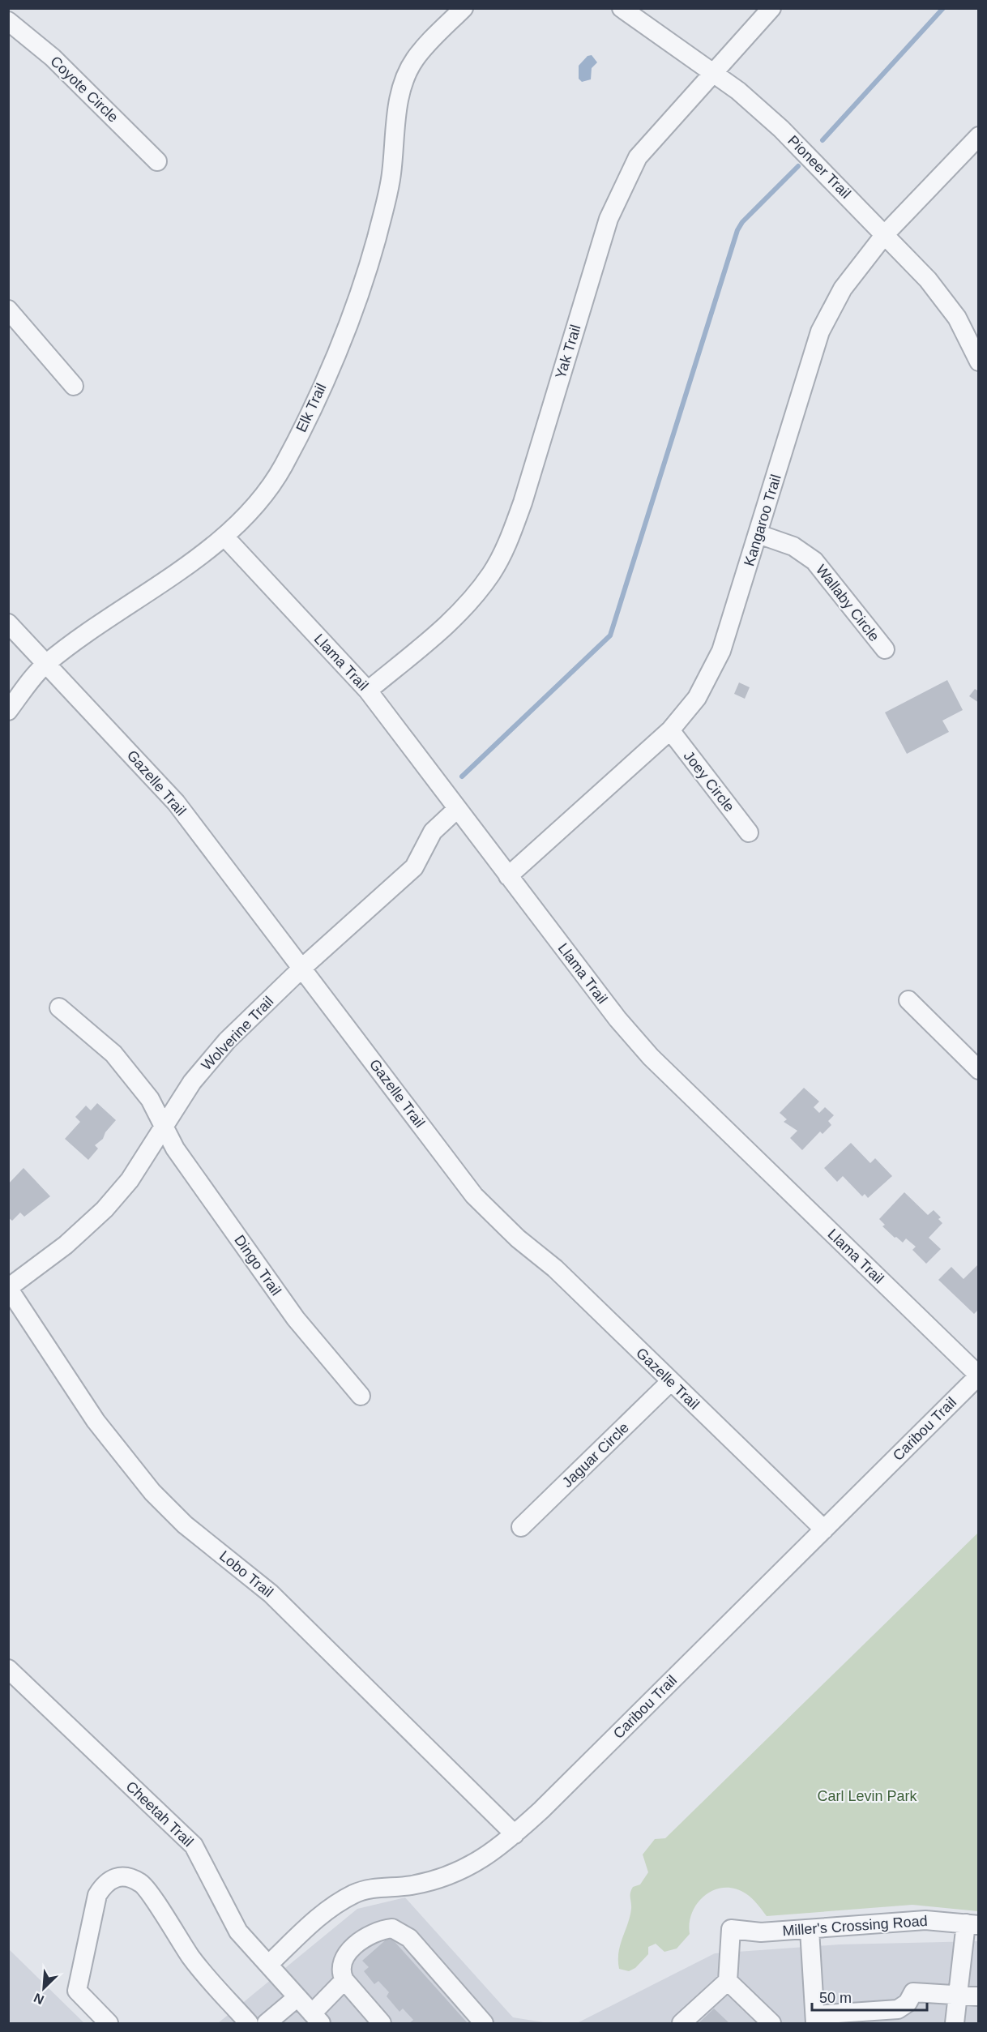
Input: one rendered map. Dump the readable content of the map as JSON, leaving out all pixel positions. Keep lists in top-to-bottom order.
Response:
{
  "streets": {
    "street": [
      "Coyote Circle",
      "Pioneer Trail",
      "Yak Trail",
      "Elk Trail",
      "Kangaroo Trail",
      "Wallaby Circle",
      "Llama Trail",
      "Joey Circle",
      "Gazelle Trail",
      "Wolverine Trail",
      "Dingo Trail",
      "Caribou Trail",
      "Jaguar Circle",
      "Lobo Trail",
      "Cheetah Trail",
      "Miller's Crossing Road"
    ]
  },
  "crossings": [
    ["Pioneer Trail", "Yak Trail"],
    ["Pioneer Trail", "Kangaroo Trail"],
    ["Yak Trail", "Llama Trail"],
    ["Elk Trail", "Llama Trail"],
    ["Elk Trail", "Gazelle Trail"],
    ["Kangaroo Trail", "Wallaby Circle"],
    ["Kangaroo Trail", "Llama Trail"],
    ["Kangaroo Trail", "Joey Circle"],
    ["Llama Trail", "Wolverine Trail"],
    ["Llama Trail", "Caribou Trail"],
    ["Gazelle Trail", "Wolverine Trail"],
    ["Gazelle Trail", "Caribou Trail"],
    ["Gazelle Trail", "Jaguar Circle"],
    ["Wolverine Trail", "Dingo Trail"],
    ["Wolverine Trail", "Lobo Trail"],
    ["Caribou Trail", "Lobo Trail"],
    ["Caribou Trail", "Cheetah Trail"]
  ],
  "parks": ["Carl Levin Park"],
  "scale_bar": "50 m",
  "north": "bottom left"
}
